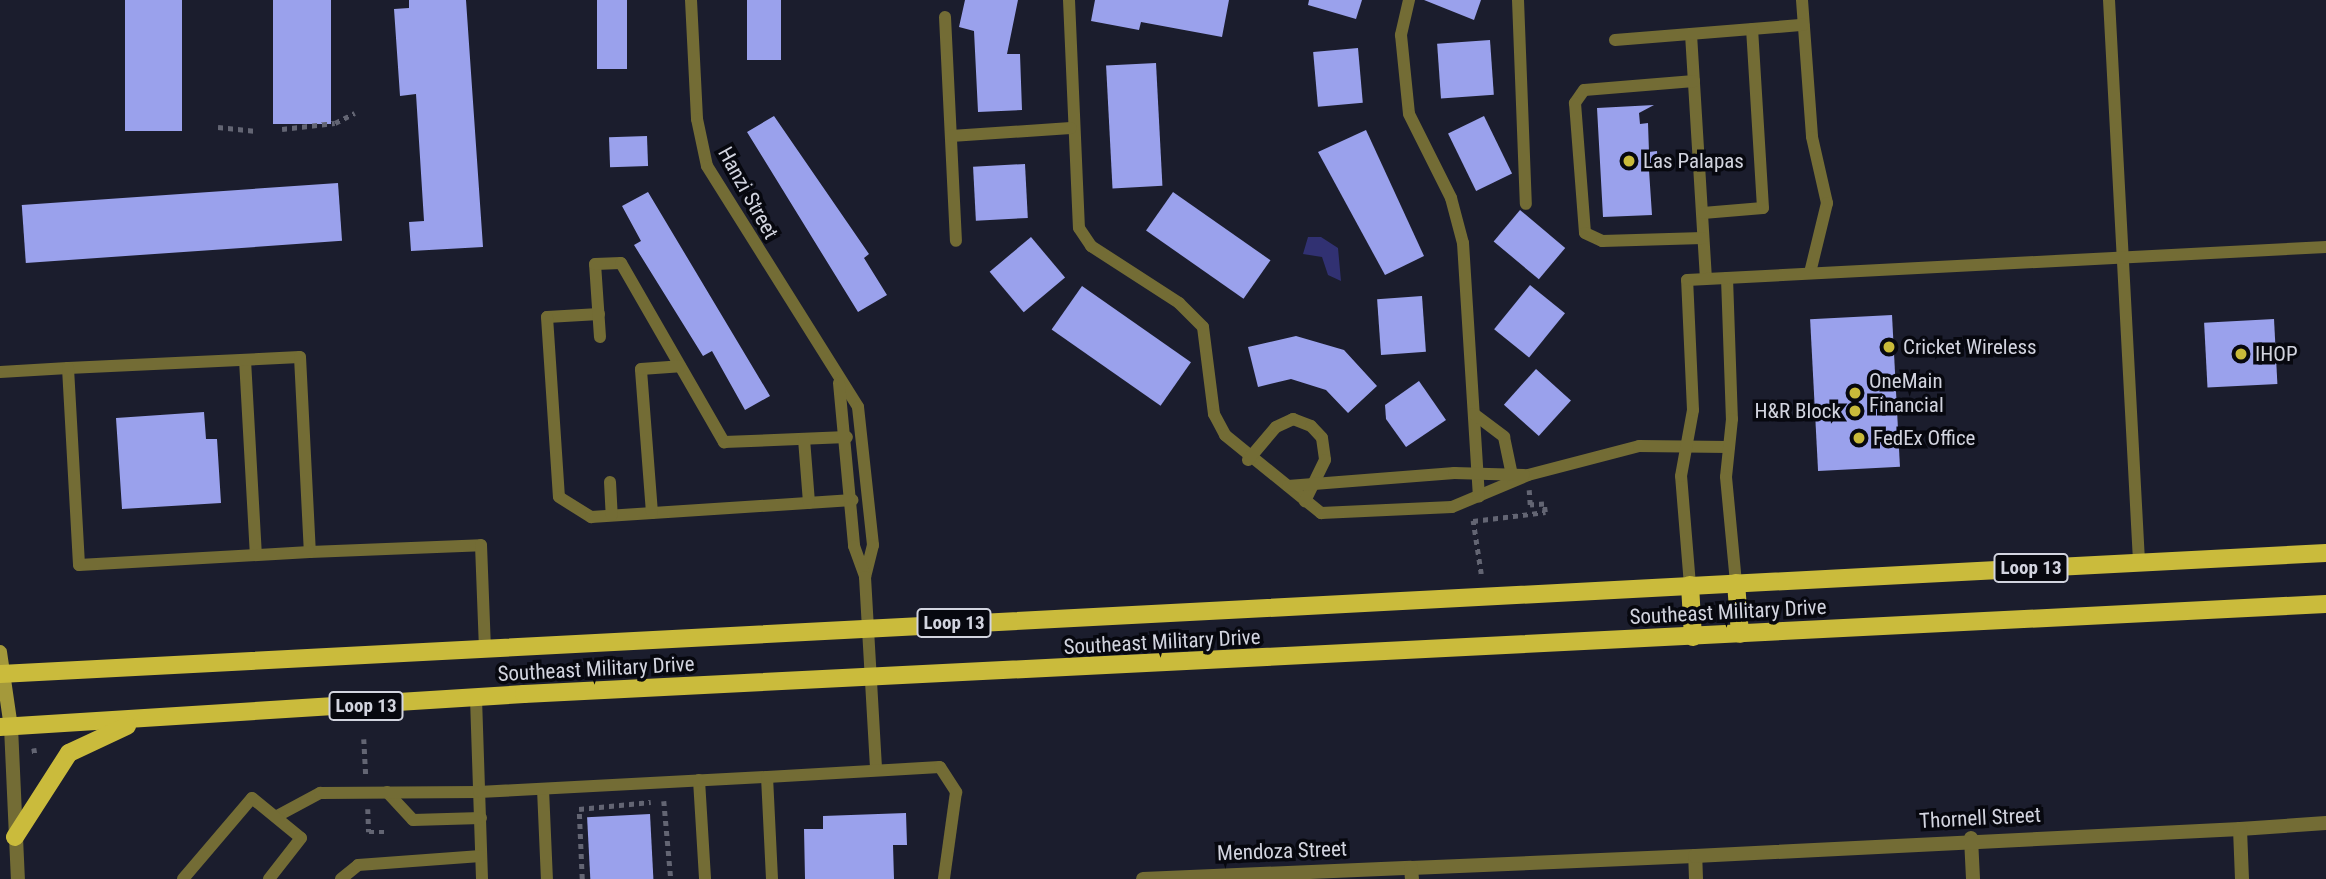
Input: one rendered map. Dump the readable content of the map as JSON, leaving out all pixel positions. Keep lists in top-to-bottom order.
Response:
{
  "streets": {
    "main road": ["Loop 13", "Southeast Military Drive"],
    "street": ["Thornell Street", "Mendoza Street"],
    "lane": ["Hanzi Street"]
  },
  "crossings": [
    ["Hanzi Street", "Southeast Military Drive"],
    ["Thornell Street", "Mendoza Street"]
  ],
  "places": [
    "Las Palapas",
    "Cricket Wireless",
    "IHOP",
    "OneMain Financial",
    "H&R Block",
    "FedEx Office"
  ]
}
